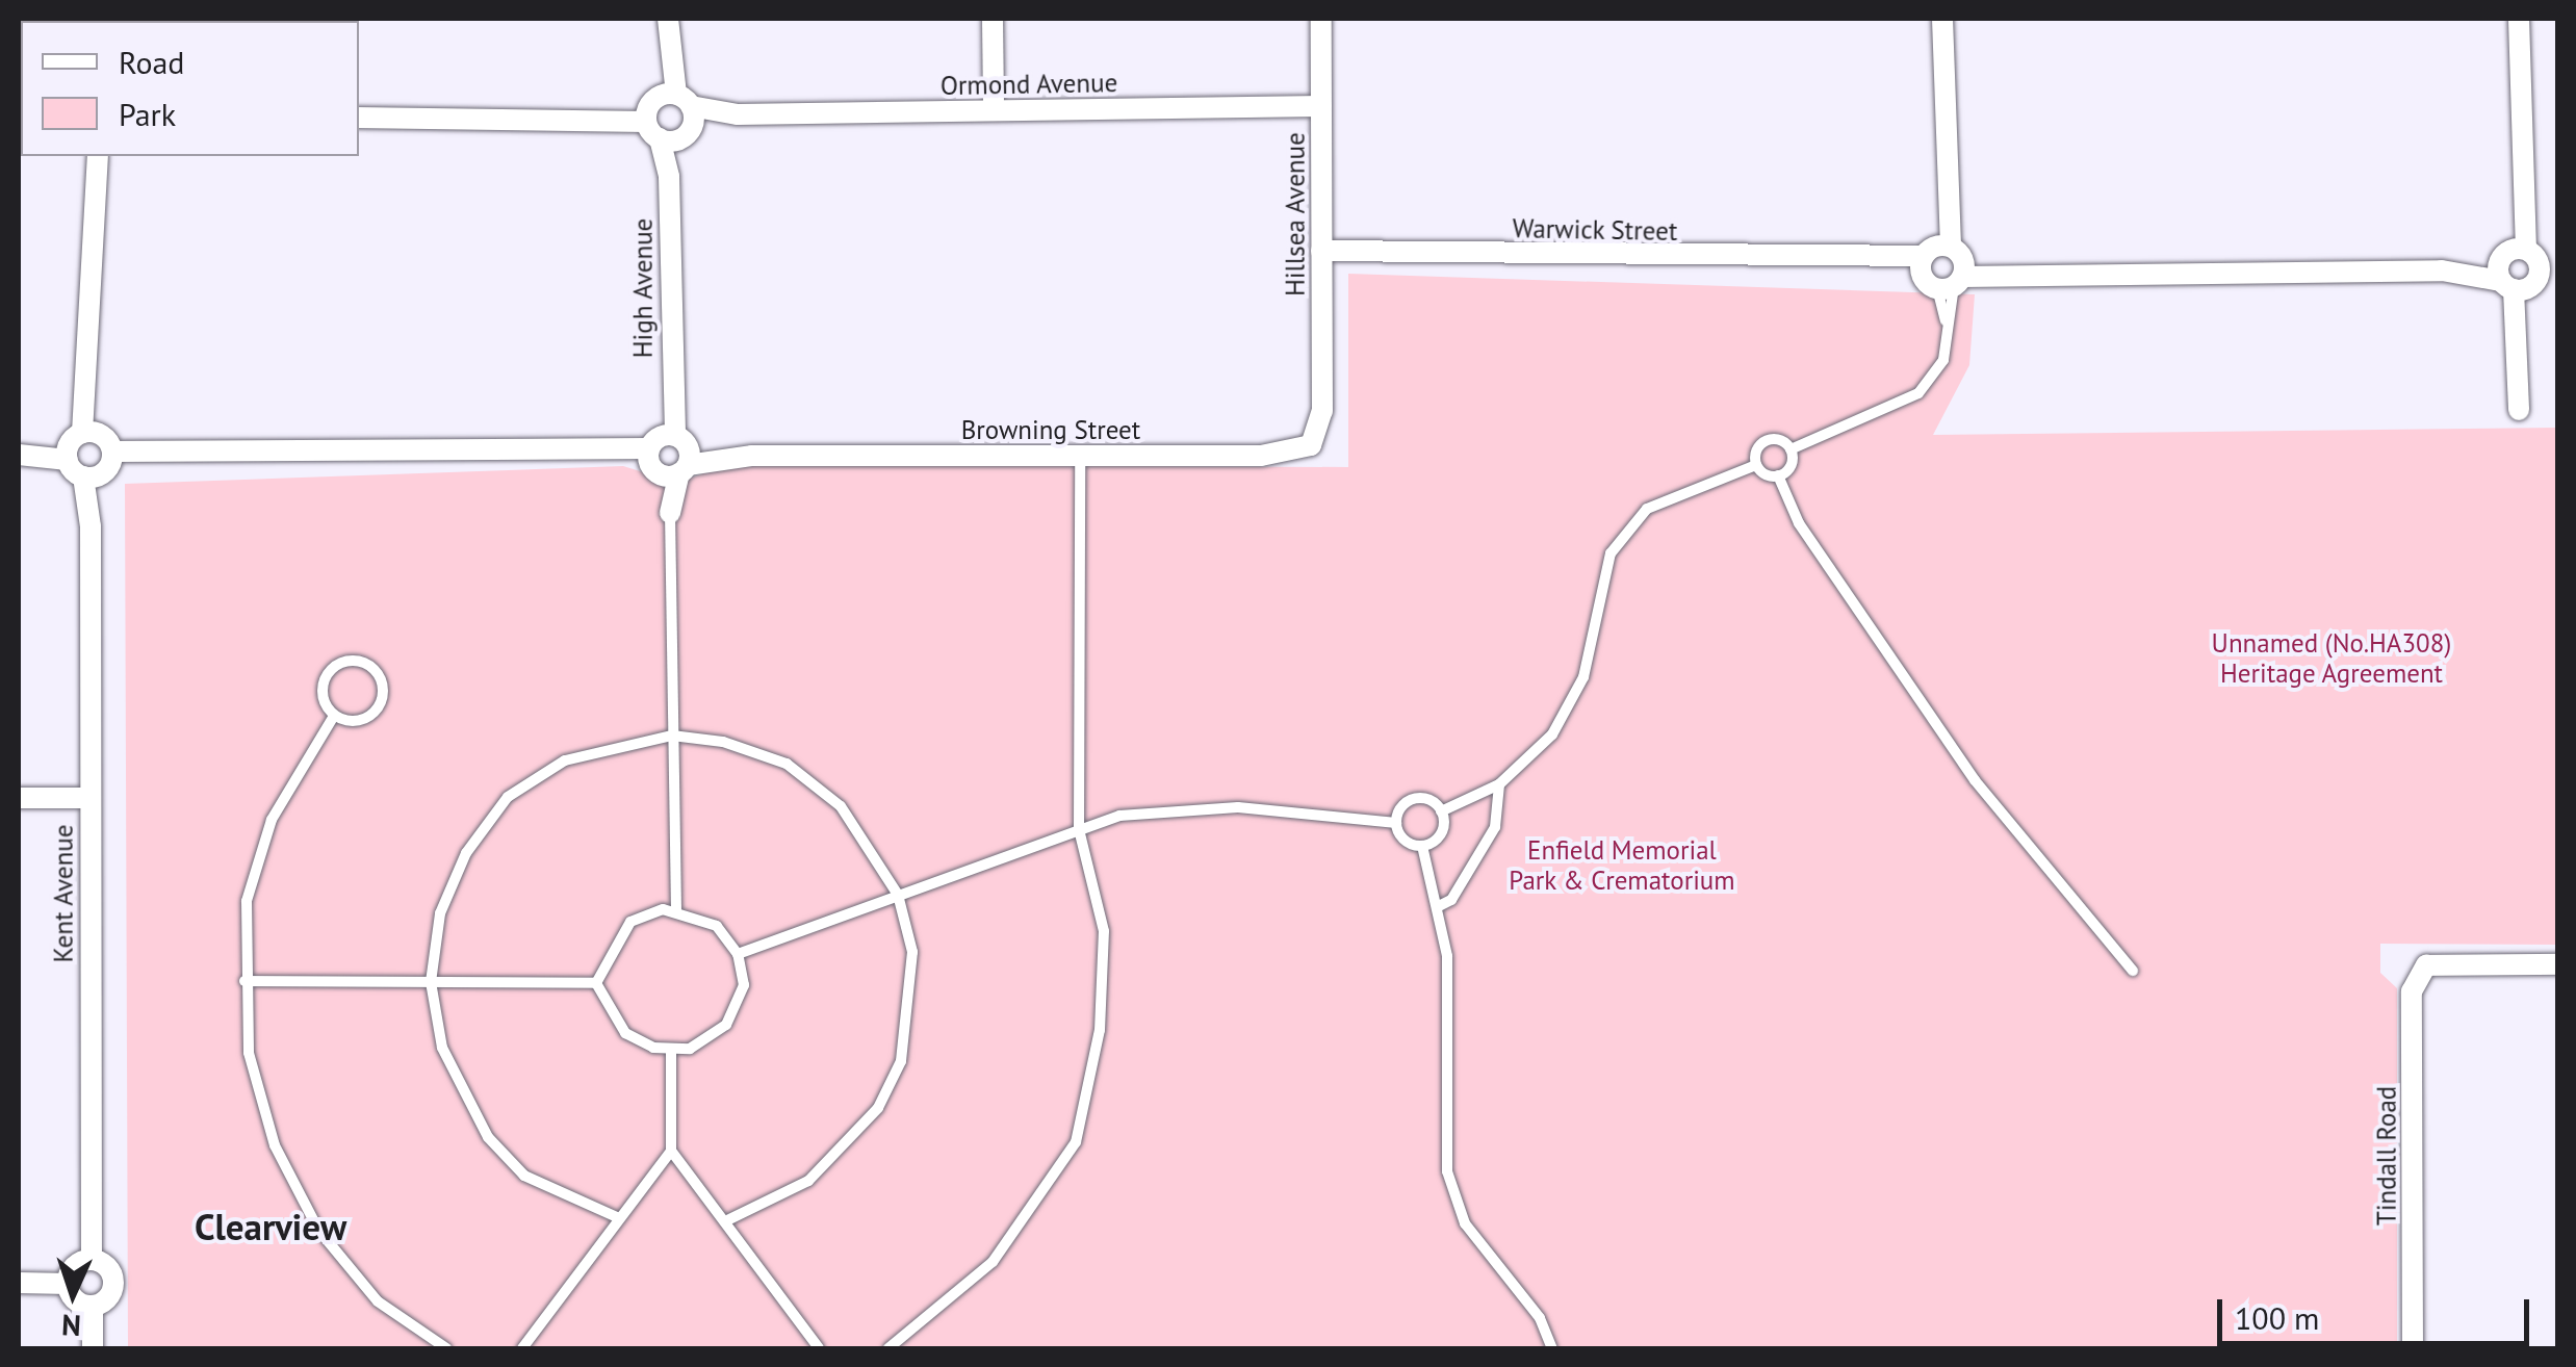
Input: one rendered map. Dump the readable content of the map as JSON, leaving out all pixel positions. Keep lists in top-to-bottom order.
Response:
{
  "streets": {
    "street": [
      "Ormond Avenue",
      "Hillsea Avenue",
      "Warwick Street",
      "High Avenue",
      "Browning Street",
      "Kent Avenue",
      "Tindall Road"
    ]
  },
  "crossings": [
    ["Ormond Avenue", "Hillsea Avenue"],
    ["Ormond Avenue", "High Avenue"],
    ["Hillsea Avenue", "Warwick Street"],
    ["Hillsea Avenue", "Browning Street"],
    ["High Avenue", "Browning Street"],
    ["Browning Street", "Kent Avenue"]
  ],
  "districts": ["Clearview"],
  "parks": ["Unnamed (No.HA308) Heritage Agreement", "Enfield Memorial Park & Crematorium"],
  "legend": ["Road", "Park"],
  "scale_bar": "100 m",
  "north": "bottom"
}
